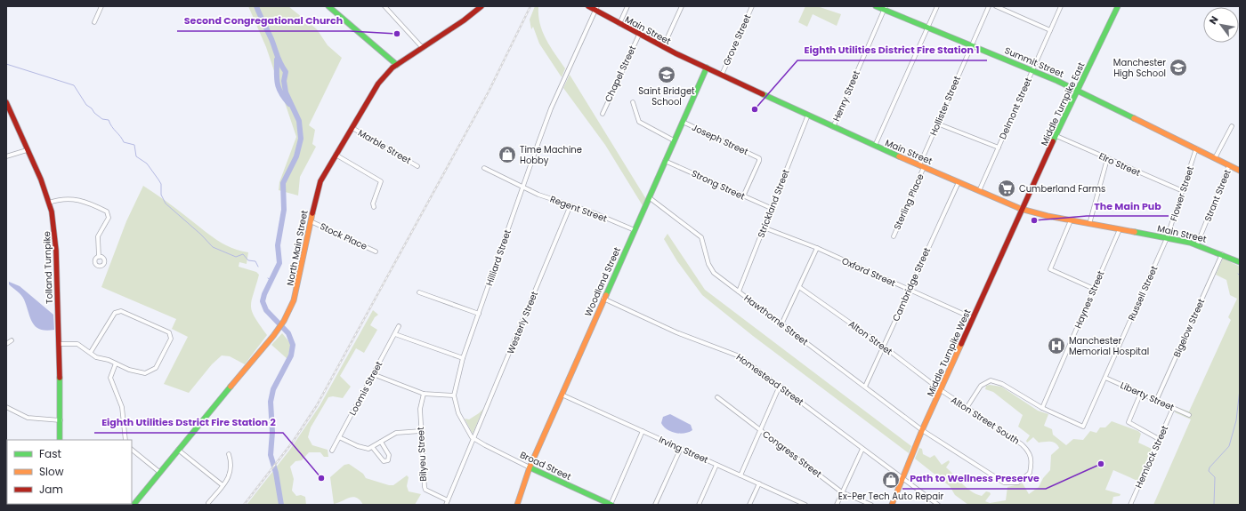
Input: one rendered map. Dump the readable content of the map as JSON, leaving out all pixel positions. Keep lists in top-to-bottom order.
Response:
{
  "streets": {
    "main road": [
      "Main Street",
      "Summit Street",
      "Middle Turnpike East",
      "North Main Street",
      "Tolland Turnpike",
      "Woodland Street",
      "Middle Turnpike West",
      "Broad Street"
    ],
    "street": [
      "Grove Street",
      "Chapel Street",
      "Henry Street",
      "Hollister Street",
      "Delmont Street",
      "Joseph Street",
      "Marble Street",
      "Elro Street",
      "Strong Street",
      "Flower Street",
      "Strant Street",
      "Sterling Place",
      "Strickland Street",
      "Regent Street",
      "Stock Place",
      "Hilliard Street",
      "Oxford Street",
      "Cambridge Street",
      "Russell Street",
      "Haynes Street",
      "Hawthorne Street",
      "Westerly Street",
      "Bigelow Street",
      "Alton Street",
      "Homestead Street",
      "Loomis Street",
      "Liberty Street",
      "Alton Street South",
      "Irving Street",
      "Bilyeu Street",
      "Congress Street",
      "Hemlock Street"
    ]
  },
  "crossings": [
    ["Main Street", "Grove Street"],
    ["Main Street", "Chapel Street"],
    ["Main Street", "Henry Street"],
    ["Main Street", "Middle Turnpike East"],
    ["Main Street", "Hollister Street"],
    ["Main Street", "Delmont Street"],
    ["Main Street", "Flower Street"],
    ["Main Street", "Strant Street"],
    ["Main Street", "Sterling Place"],
    ["Main Street", "Strickland Street"],
    ["Main Street", "Hilliard Street"],
    ["Main Street", "Woodland Street"],
    ["Main Street", "Cambridge Street"],
    ["Main Street", "Russell Street"],
    ["Main Street", "Haynes Street"],
    ["Main Street", "Bigelow Street"],
    ["Main Street", "Middle Turnpike West"],
    ["Summit Street", "Henry Street"],
    ["Summit Street", "Middle Turnpike East"],
    ["Summit Street", "Hollister Street"],
    ["Summit Street", "Delmont Street"],
    ["Summit Street", "Flower Street"],
    ["Summit Street", "Strant Street"],
    ["Middle Turnpike East", "Elro Street"],
    ["Middle Turnpike East", "Middle Turnpike West"],
    ["Hollister Street", "Sterling Place"],
    ["Joseph Street", "Strong Street"],
    ["Joseph Street", "Woodland Street"],
    ["Marble Street", "North Main Street"],
    ["Elro Street", "Flower Street"],
    ["Strong Street", "Strickland Street"],
    ["Strong Street", "Woodland Street"],
    ["Flower Street", "Russell Street"],
    ["Strickland Street", "Oxford Street"],
    ["Strickland Street", "Hawthorne Street"],
    ["Regent Street", "Hilliard Street"],
    ["Regent Street", "Woodland Street"],
    ["Regent Street", "Westerly Street"],
    ["Stock Place", "North Main Street"],
    ["Hilliard Street", "Westerly Street"],
    ["Hilliard Street", "Broad Street"],
    ["Oxford Street", "Cambridge Street"],
    ["Oxford Street", "Middle Turnpike West"],
    ["Woodland Street", "Hawthorne Street"],
    ["Woodland Street", "Homestead Street"],
    ["Woodland Street", "Irving Street"],
    ["Woodland Street", "Broad Street"],
    ["Cambridge Street", "Hawthorne Street"],
    ["Cambridge Street", "Alton Street"],
    ["Russell Street", "Haynes Street"],
    ["Russell Street", "Liberty Street"],
    ["Hawthorne Street", "Middle Turnpike West"],
    ["Hawthorne Street", "Alton Street South"],
    ["Westerly Street", "Broad Street"],
    ["Bigelow Street", "Liberty Street"],
    ["Alton Street", "Middle Turnpike West"],
    ["Alton Street", "Alton Street South"],
    ["Middle Turnpike West", "Homestead Street"],
    ["Middle Turnpike West", "Alton Street South"],
    ["Liberty Street", "Hemlock Street"]
  ],
  "places": {
    "other": [
      "Second Congregational Church",
      "Eighth Utilities District Fire Station 1",
      "The Main Pub",
      "Path to Wellness Preserve",
      "Eighth Utilities Dstrict Fire Station 2"
    ],
    "school or university": ["Manchester High School", "Saint Bridget School"],
    "shop": ["Time Machine Hobby", "Ex-Per Tech Auto Repair"],
    "supermarket": ["Cumberland Farms"],
    "hospital": ["Manchester Memorial Hospital"]
  },
  "legend": ["Fast", "Slow", "Jam"],
  "north": "top left"
}
